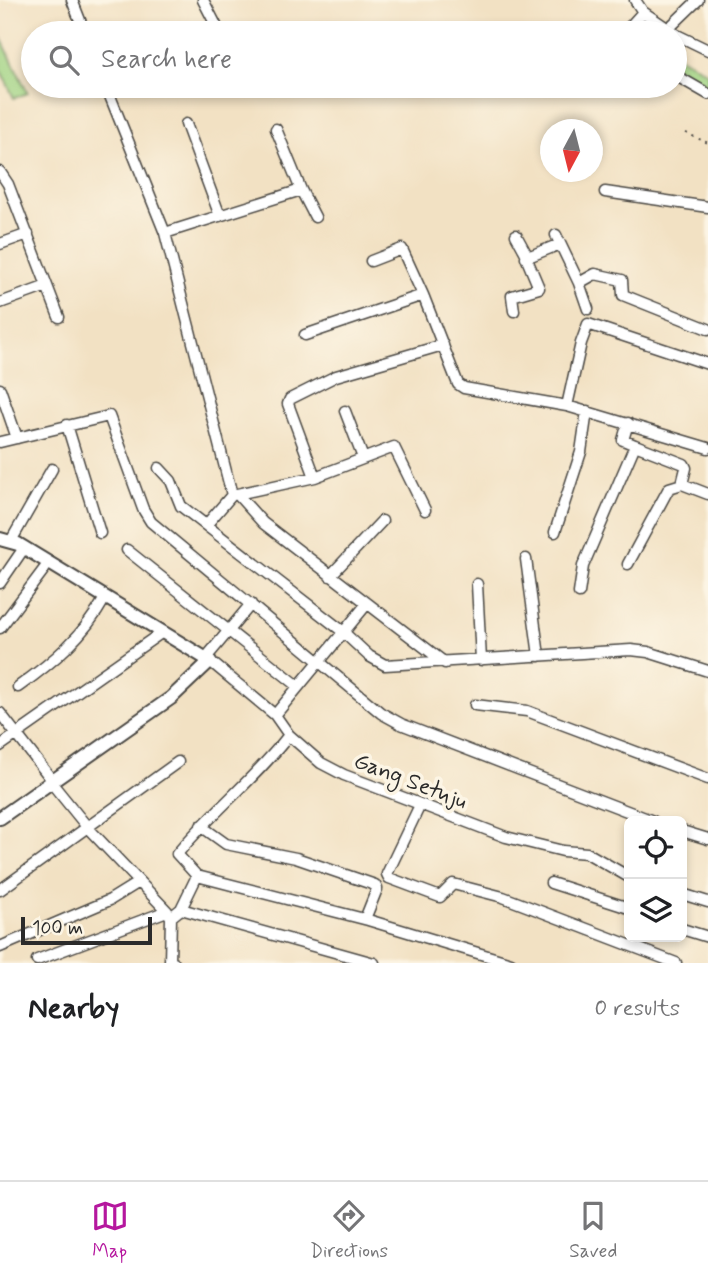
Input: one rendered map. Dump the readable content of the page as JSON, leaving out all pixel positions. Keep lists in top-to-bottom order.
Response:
{
  "streets": {
    "street": ["Gang Setuju"]
  },
  "scale_bar": "100 m",
  "north": "bottom",
  "page": {
    "search": "Search here",
    "scale": "100 m",
    "heading": ["Nearby", "0 results"],
    "nav": ["Map", "Directions", "Saved"]
  }
}
